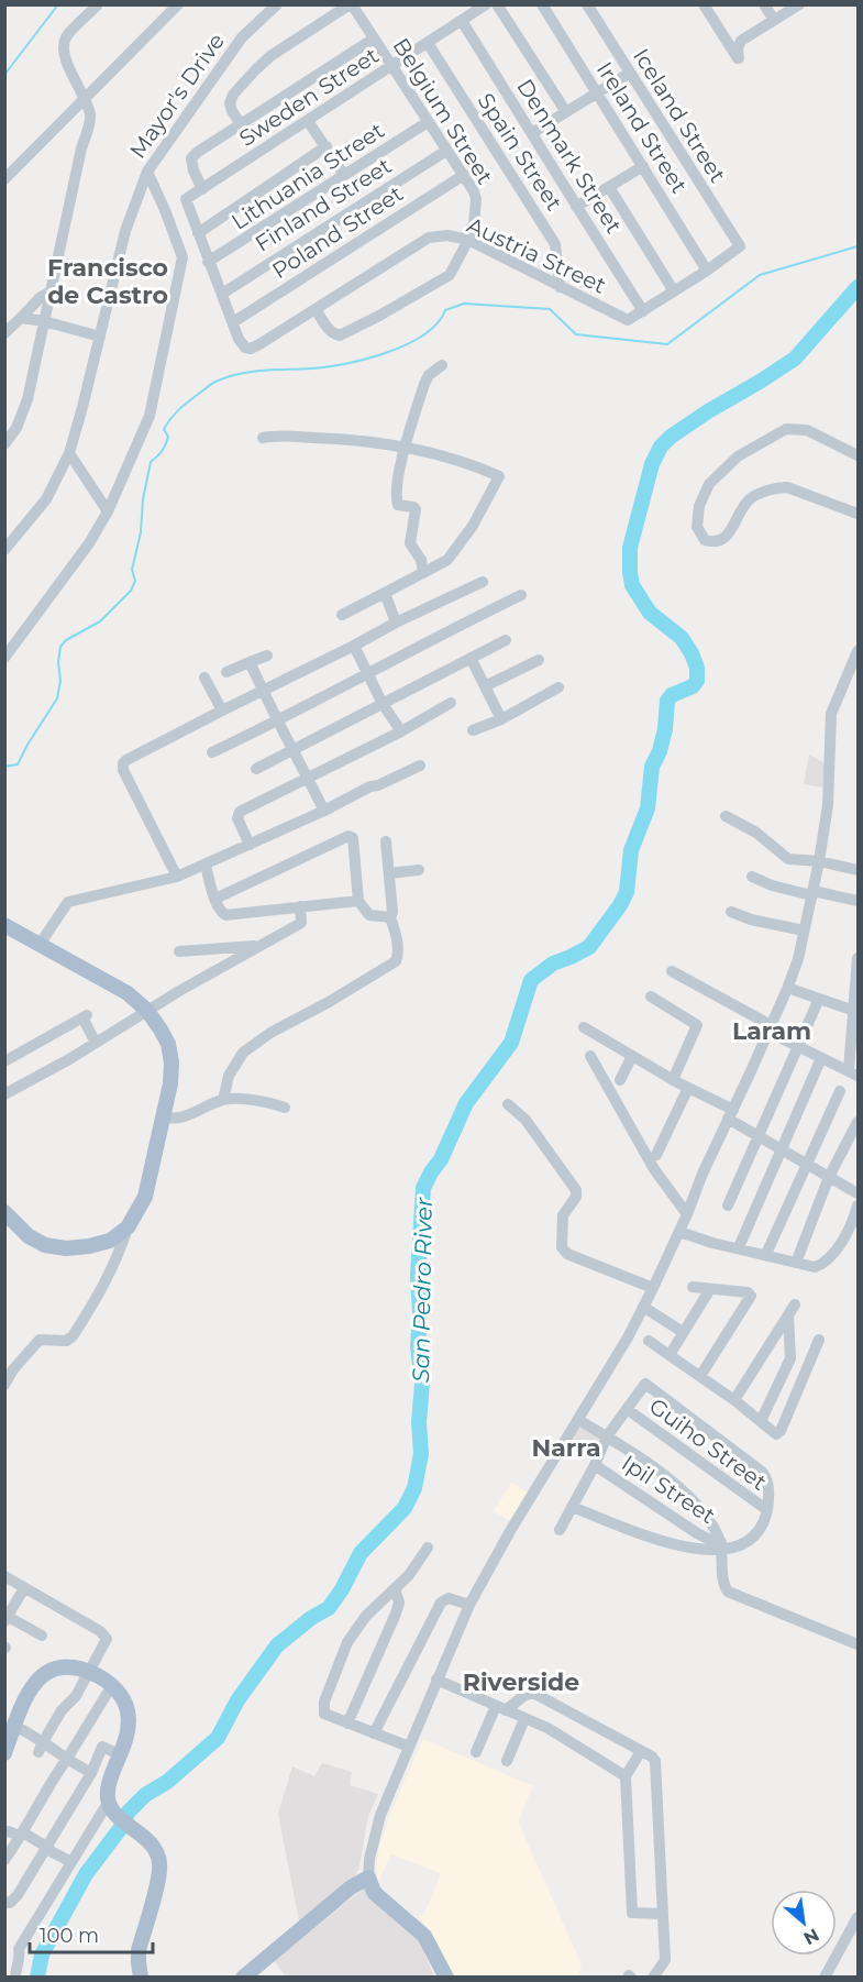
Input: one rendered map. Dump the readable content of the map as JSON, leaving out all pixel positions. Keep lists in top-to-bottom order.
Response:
{
  "streets": {
    "street": [
      "Mayor's Drive",
      "Sweden Street",
      "Belgium Street",
      "Iceland Street",
      "Ireland Street",
      "Spain Street",
      "Denmark Street",
      "Lithuania Street",
      "Finland Street",
      "Poland Street",
      "Austria Street",
      "Guiho Street",
      "Ipil Street"
    ]
  },
  "crossings": [
    ["Sweden Street", "Belgium Street"],
    ["Sweden Street", "Spain Street"],
    ["Sweden Street", "Denmark Street"],
    ["Belgium Street", "Lithuania Street"],
    ["Belgium Street", "Finland Street"],
    ["Belgium Street", "Poland Street"],
    ["Belgium Street", "Austria Street"],
    ["Iceland Street", "Austria Street"],
    ["Ireland Street", "Austria Street"],
    ["Spain Street", "Austria Street"],
    ["Denmark Street", "Austria Street"],
    ["Poland Street", "Austria Street"]
  ],
  "districts": [
    "Francisco de Castro",
    "Laram",
    "Narra",
    "Riverside"
  ],
  "water": ["San Pedro River"],
  "scale_bar": "100 m",
  "north": "bottom right"
}
